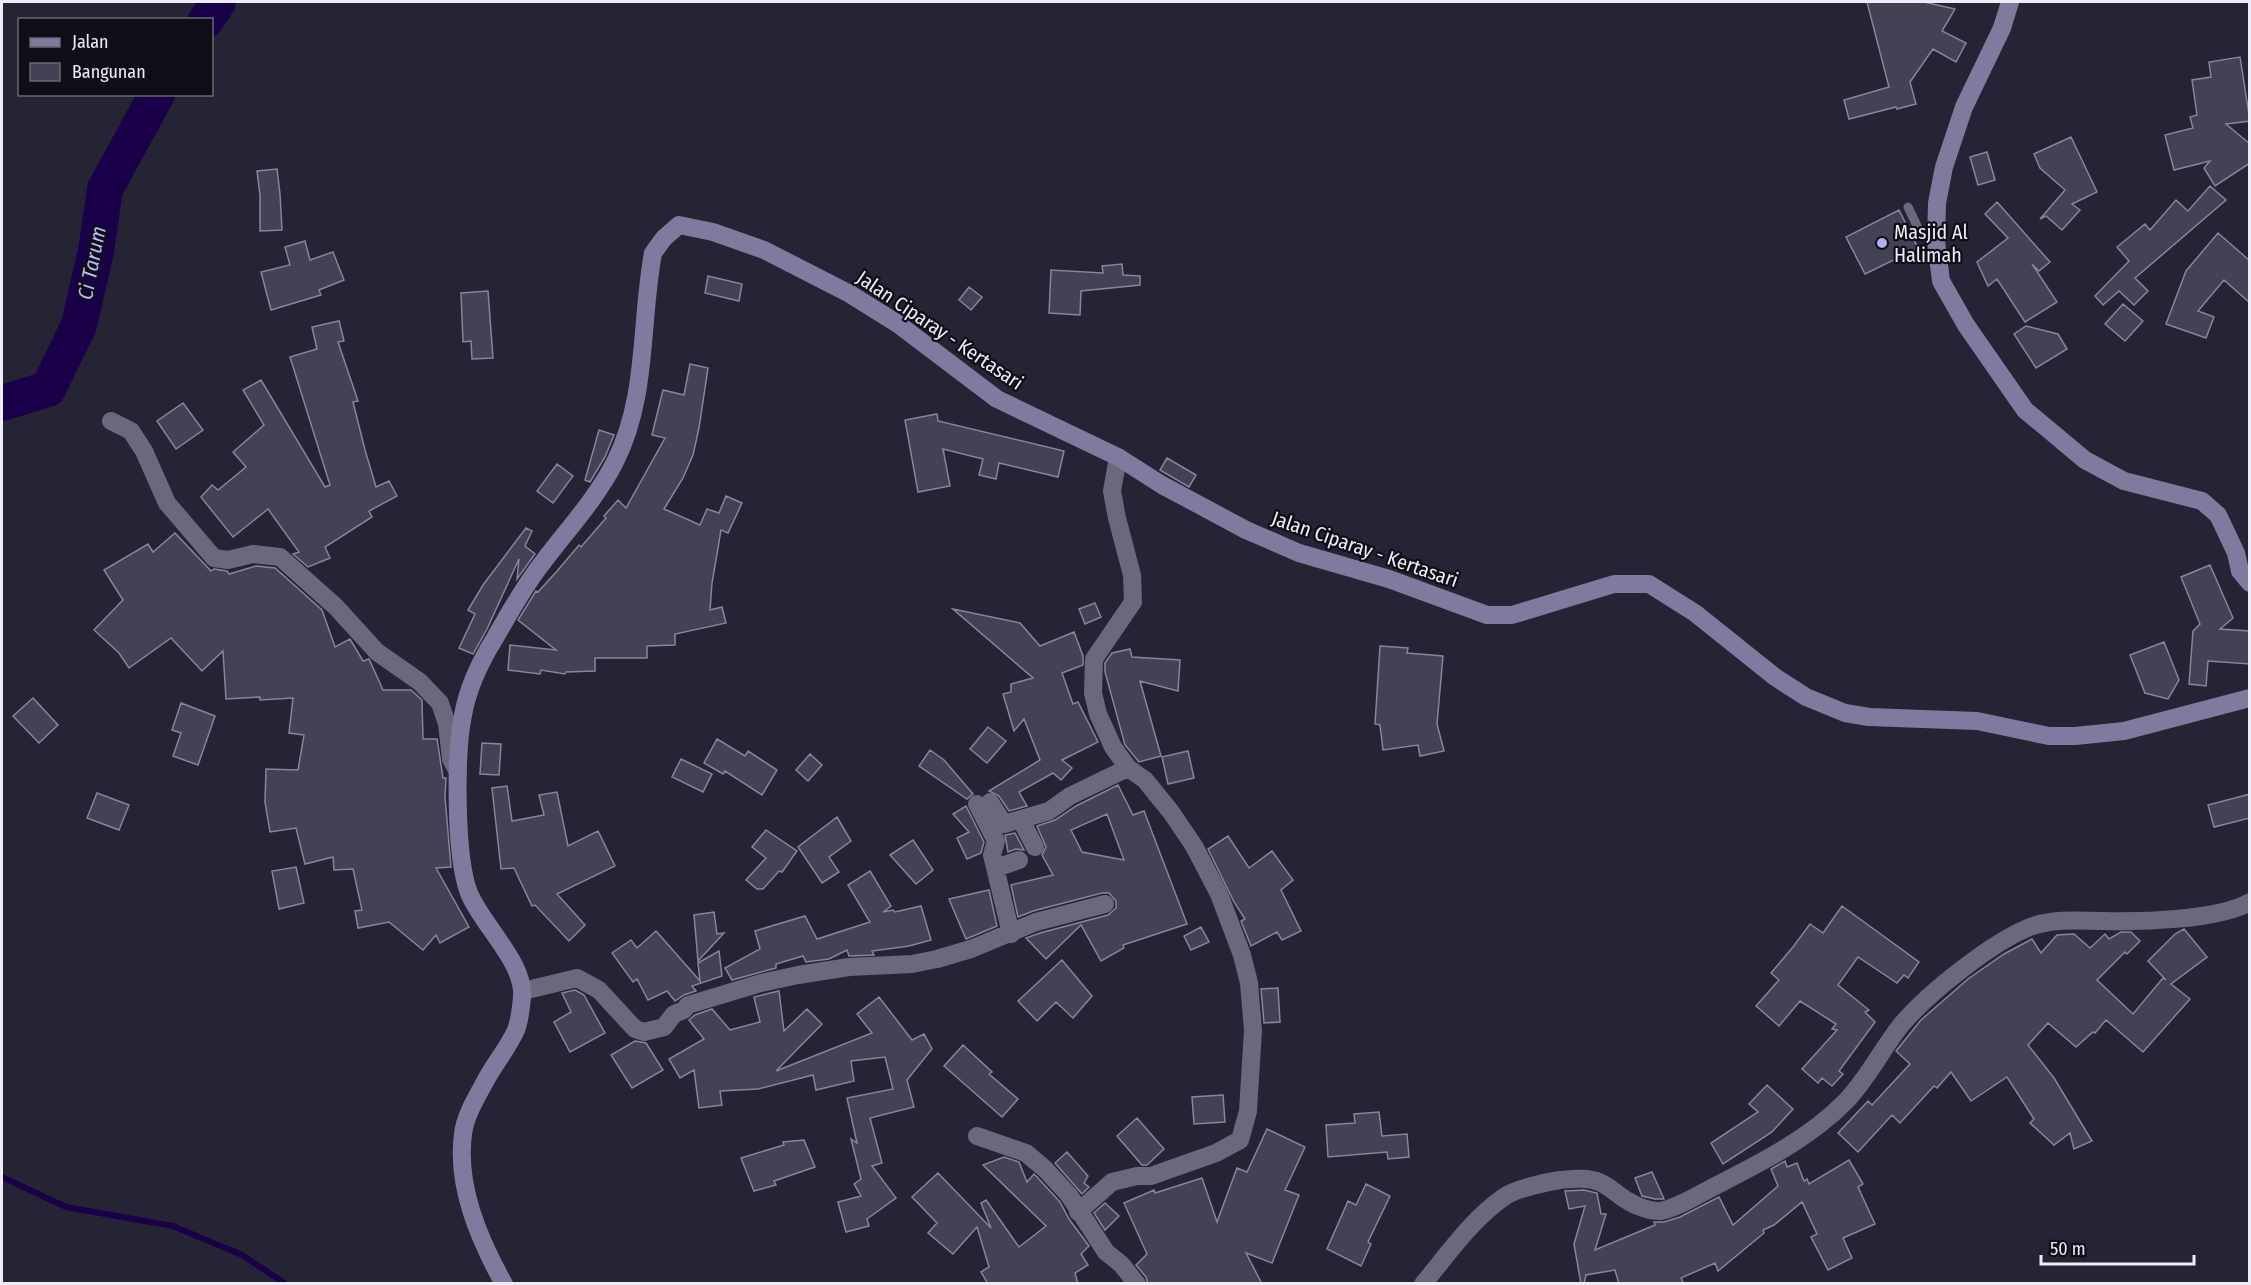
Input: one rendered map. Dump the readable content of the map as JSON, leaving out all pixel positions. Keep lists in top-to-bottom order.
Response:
{
  "streets": {
    "main road": ["Jalan Ciparay - Kertasari"]
  },
  "water": ["Ci Tarum"],
  "places": ["Masjid Al Halimah"],
  "legend": ["Jalan", "Bangunan"],
  "scale_bar": "50 m"
}
